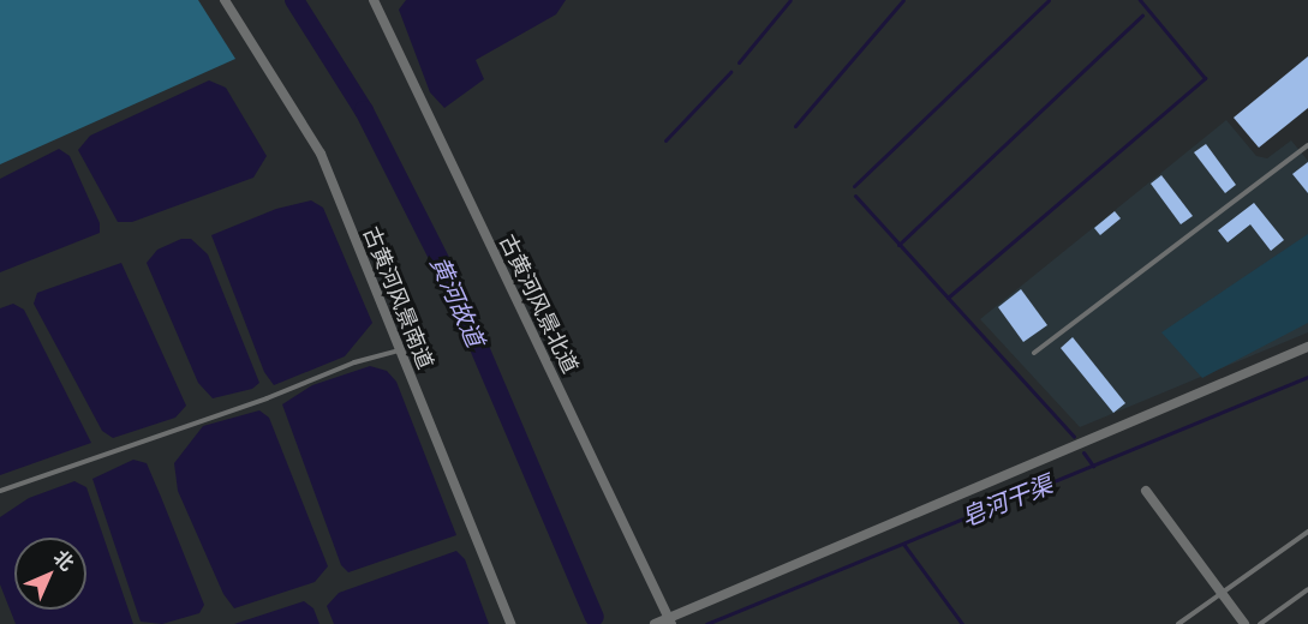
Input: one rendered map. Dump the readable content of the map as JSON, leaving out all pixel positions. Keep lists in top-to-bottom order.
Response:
{
  "streets": {
    "street": ["古黄河风景南道", "古黄河风景北道"]
  },
  "water": ["黄河故道", "皂河干渠"],
  "north": "top right"
}
